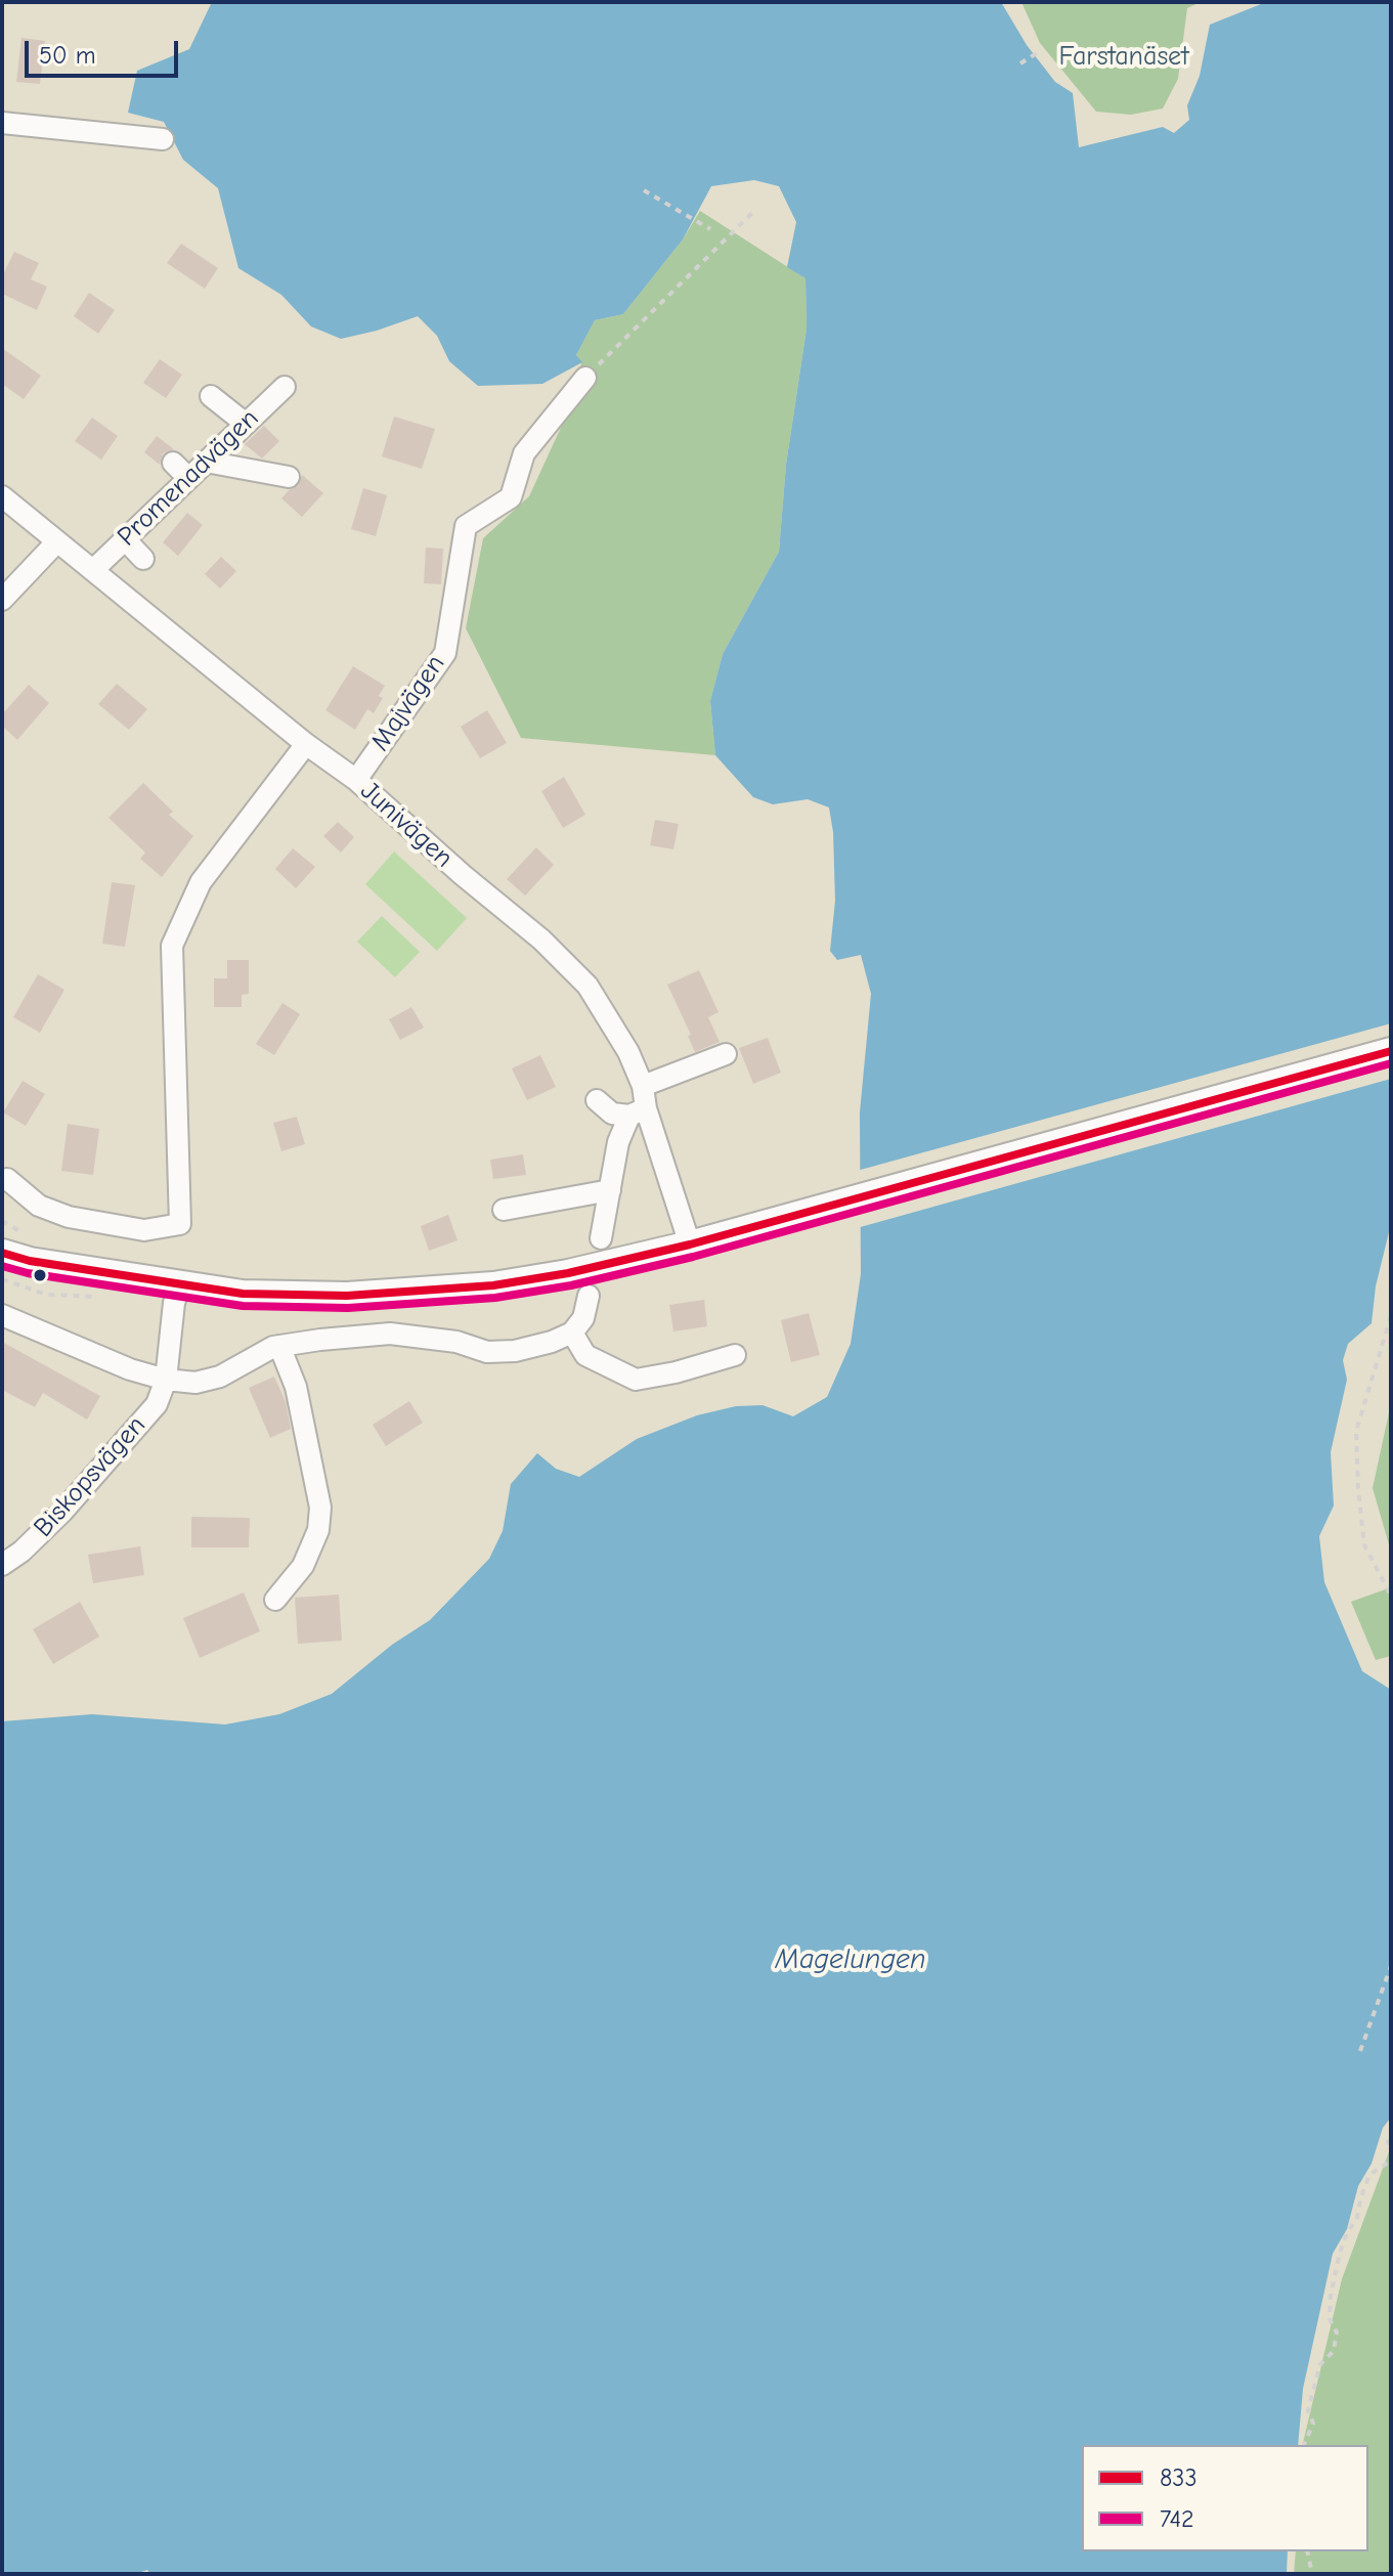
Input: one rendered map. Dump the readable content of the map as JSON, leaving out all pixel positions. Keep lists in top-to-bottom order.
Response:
{
  "streets": {
    "street": [
      "Promenadvägen",
      "Majvägen",
      "Junivägen",
      "Biskopsvägen"
    ]
  },
  "crossings": [
    ["Promenadvägen", "Junivägen"],
    ["Majvägen", "Junivägen"]
  ],
  "water": ["Magelungen"],
  "parks": ["Farstanäset"],
  "lines": ["transit line 833", "transit line 742"],
  "legend": ["833", "742"],
  "scale_bar": "50 m"
}
